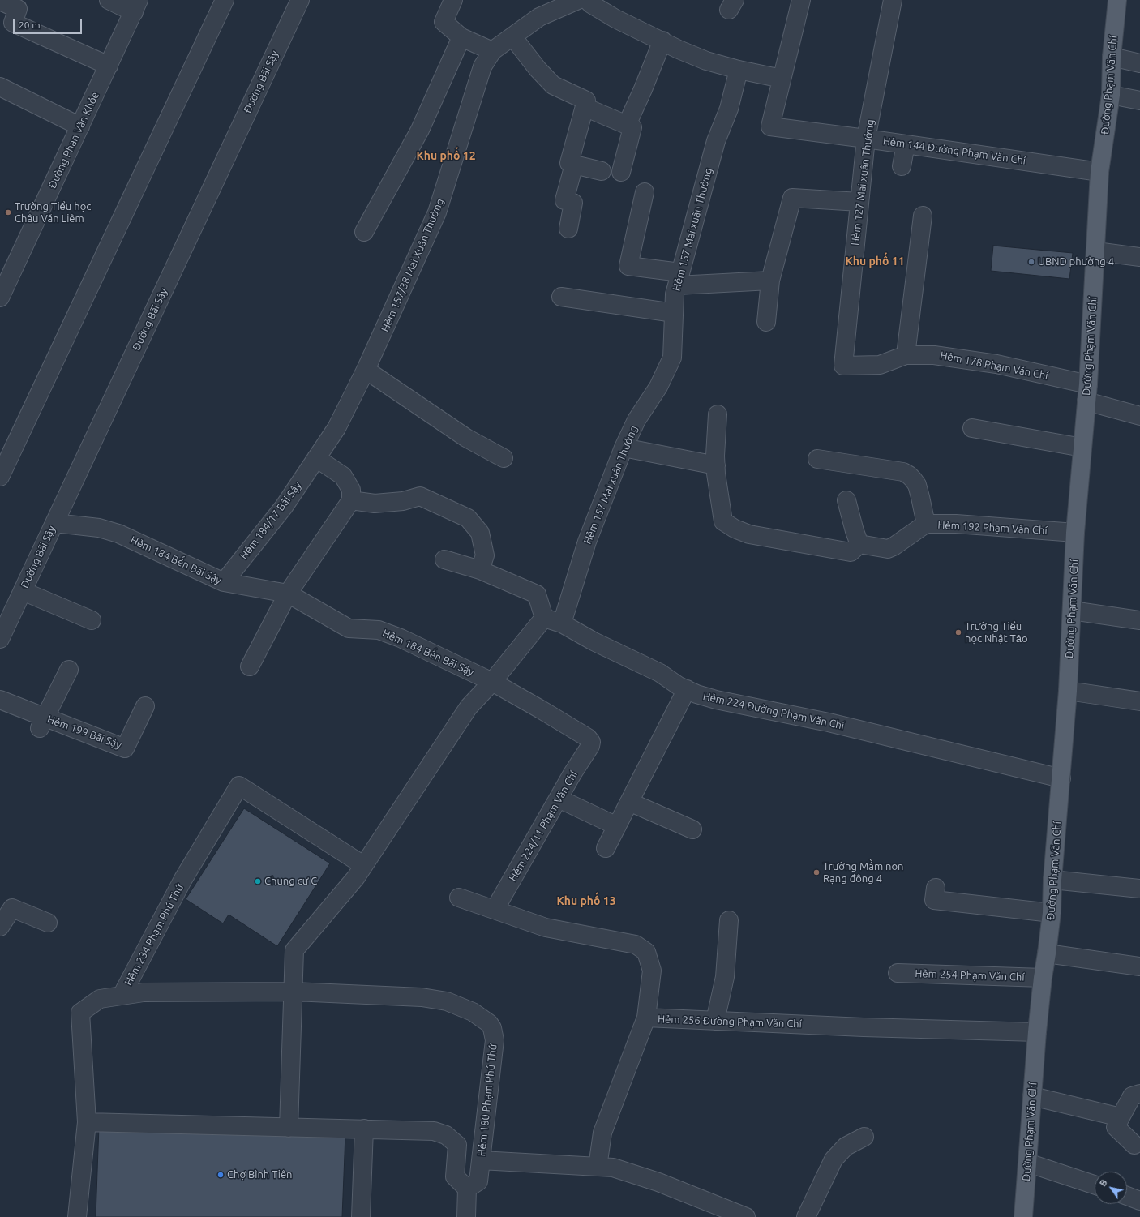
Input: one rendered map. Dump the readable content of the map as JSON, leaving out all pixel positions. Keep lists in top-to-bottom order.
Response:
{
  "streets": {
    "main road": ["Đường Phạm Văn Chí"],
    "street": [
      "Đường Bãi Sậy",
      "Đường Phan Văn Khỏe",
      "Hẻm 144 Đường Phạm Văn Chí",
      "Hẻm 127 Mai xuân Thưởng",
      "Hẻm 157 Mai xuân Thưởng",
      "Hẻm 157/38 Mai Xuân Thưởng",
      "Hẻm 178 Phạm Văn Chí",
      "Hẻm 184/17 Bãi Sậy",
      "Hẻm 192 Phạm Văn Chí",
      "Hẻm 184 Bến Bãi Sậy",
      "Hẻm 224 Đường Phạm Văn Chí",
      "Hẻm 199 Bãi Sậy",
      "Hẻm 224/11 Phạm Văn Chí",
      "Hẻm 234 Phạm Phú Thứ",
      "Hẻm 254 Phạm Văn Chí",
      "Hẻm 256 Đường Phạm Văn Chí",
      "Hẻm 180 Phạm Phú Thứ"
    ]
  },
  "crossings": [
    ["Đường Bãi Sậy", "Hẻm 184 Bến Bãi Sậy"],
    ["Đường Phạm Văn Chí", "Hẻm 144 Đường Phạm Văn Chí"],
    ["Đường Phạm Văn Chí", "Hẻm 178 Phạm Văn Chí"],
    ["Đường Phạm Văn Chí", "Hẻm 192 Phạm Văn Chí"],
    ["Đường Phạm Văn Chí", "Hẻm 224 Đường Phạm Văn Chí"],
    ["Đường Phạm Văn Chí", "Hẻm 254 Phạm Văn Chí"],
    ["Đường Phạm Văn Chí", "Hẻm 256 Đường Phạm Văn Chí"],
    ["Hẻm 144 Đường Phạm Văn Chí", "Hẻm 127 Mai xuân Thưởng"],
    ["Hẻm 127 Mai xuân Thưởng", "Hẻm 178 Phạm Văn Chí"],
    ["Hẻm 157 Mai xuân Thưởng", "Hẻm 224 Đường Phạm Văn Chí"],
    ["Hẻm 157/38 Mai Xuân Thưởng", "Hẻm 184/17 Bãi Sậy"],
    ["Hẻm 184/17 Bãi Sậy", "Hẻm 184 Bến Bãi Sậy"],
    ["Hẻm 184 Bến Bãi Sậy", "Hẻm 224/11 Phạm Văn Chí"],
    ["Hẻm 224/11 Phạm Văn Chí", "Hẻm 256 Đường Phạm Văn Chí"],
    ["Hẻm 234 Phạm Phú Thứ", "Hẻm 180 Phạm Phú Thứ"]
  ],
  "districts": ["Khu phố 12", "Khu phố 11", "Khu phố 13"],
  "places": [
    "Trường Tiểu học Châu Văn Liêm",
    "UBND phường 4",
    "Trường Tiểu học Nhật Tảo",
    "Trường Mầm non Rạng đông 4",
    "Chung cư C",
    "Chợ Bình Tiên"
  ],
  "scale_bar": "20 m",
  "north": "top left"
}
